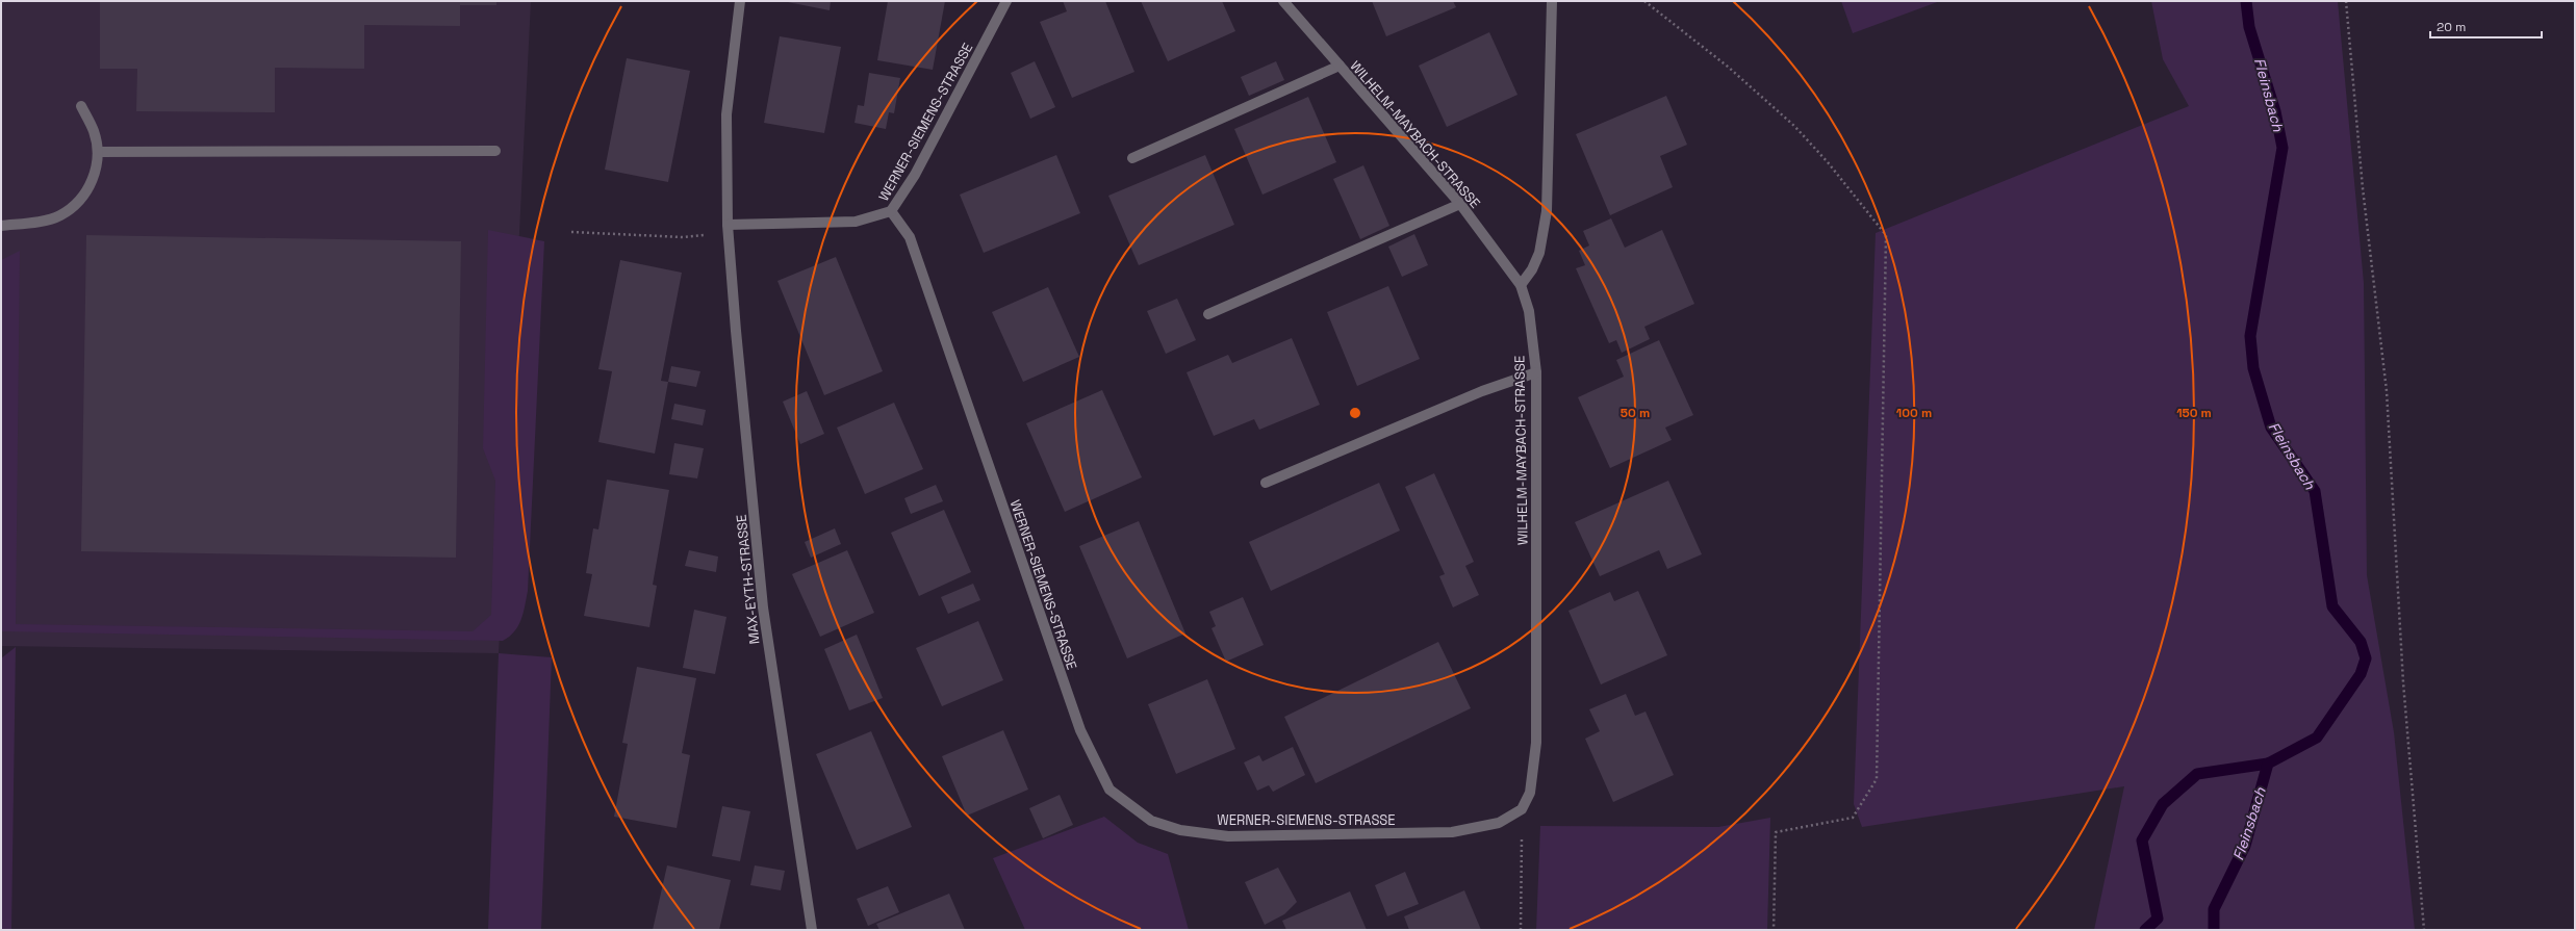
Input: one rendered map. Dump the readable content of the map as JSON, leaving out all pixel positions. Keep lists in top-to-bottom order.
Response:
{
  "streets": {
    "street": ["WERNER-SIEMENS-STRASSE", "WILHELM-MAYBACH-STRASSE", "MAX-EYTH-STRASSE"]
  },
  "crossings": [
    ["WERNER-SIEMENS-STRASSE", "WILHELM-MAYBACH-STRASSE"]
  ],
  "water": ["Fleinsbach"],
  "scale_bar": "20 m",
  "rings": ["50 m", "100 m", "150 m"]
}
